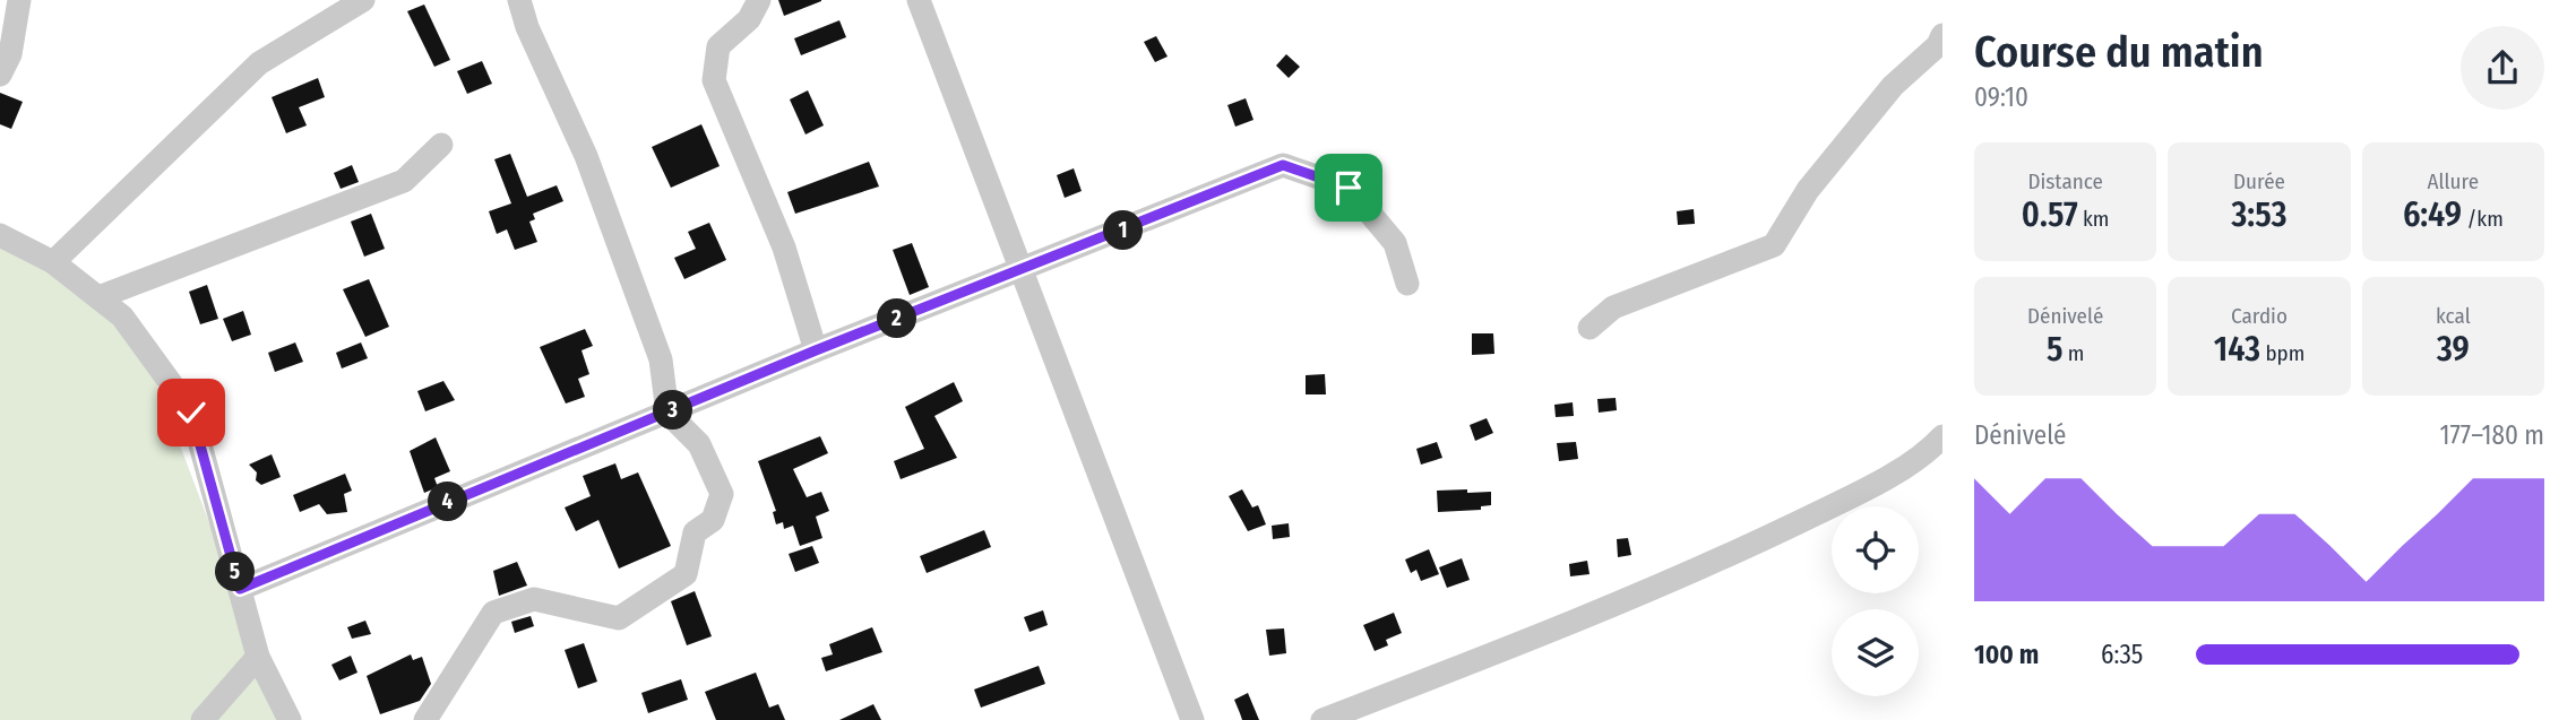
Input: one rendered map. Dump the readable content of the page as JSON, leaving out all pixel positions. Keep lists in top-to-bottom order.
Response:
{
  "page": {
    "heading": ["Course du matin", "09:10"],
    "stats": [
      ["Distance", "0.57 km"],
      ["Durée", "3:53"],
      ["Allure", "6:49 /km"],
      ["Dénivelé", "5 m"],
      ["Cardio", "143 bpm"],
      ["kcal", "39"]
    ],
    "pins": [
      "1",
      "2",
      "3",
      "4",
      "5"
    ],
    "chart": ["Dénivelé", "177–180 m"],
    "list": [
      {
        "name": "100 m",
        "note": "6:35"
      }
    ]
  }
}
